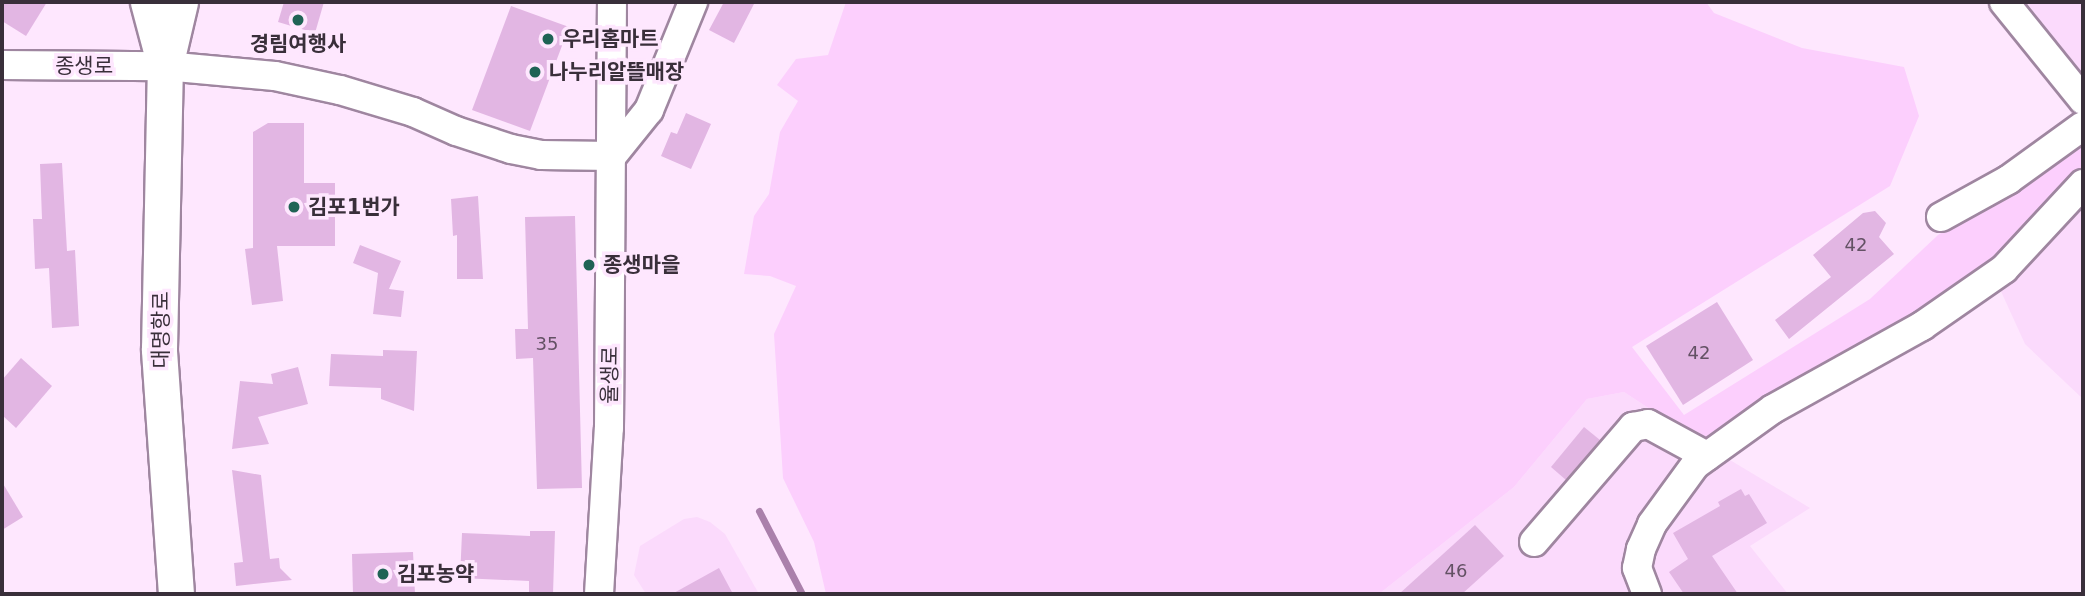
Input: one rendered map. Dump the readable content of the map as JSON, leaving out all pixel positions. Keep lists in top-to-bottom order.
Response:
{
  "streets": {
    "main road": ["대명항로"],
    "street": ["종생로", "율생로"]
  },
  "crossings": [
    ["종생로", "대명항로"]
  ],
  "places": [
    "경림여행사",
    "우리홈마트",
    "나누리알뜰매장",
    "김포1번가",
    "종생마을",
    "김포농약"
  ],
  "house_numbers": [
    "42",
    "35",
    "42",
    "46"
  ]
}
